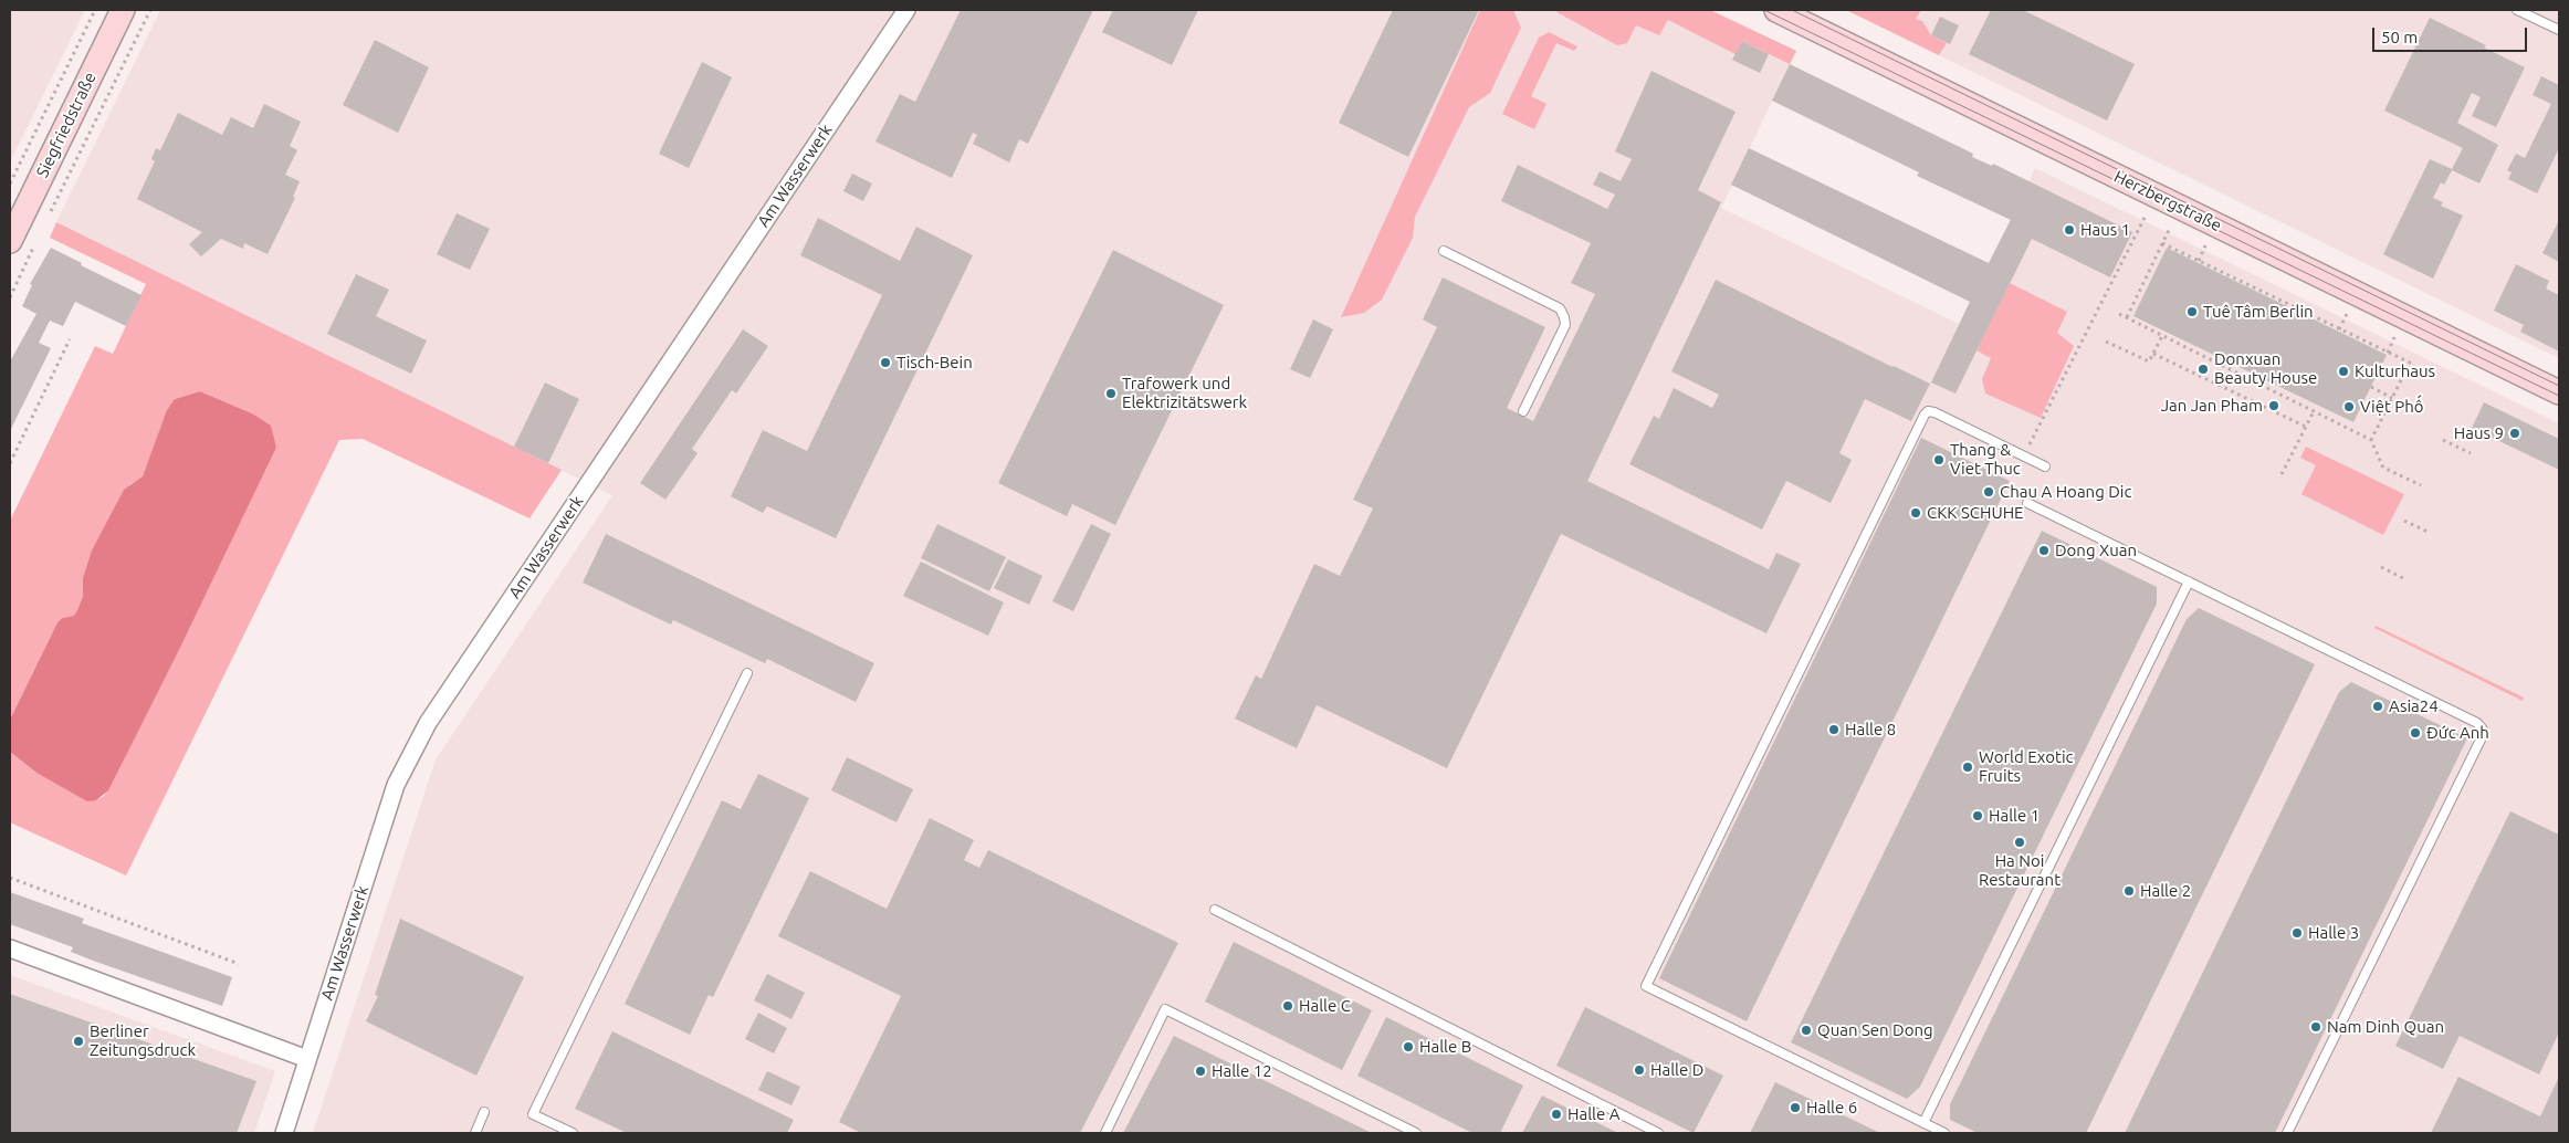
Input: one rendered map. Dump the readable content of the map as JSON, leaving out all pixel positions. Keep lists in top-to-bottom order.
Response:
{
  "streets": {
    "street": ["Siegfriedstraße", "Am Wasserwerk", "Herzbergstraße"]
  },
  "places": [
    "Haus 1",
    "Tuê Tâm Berlin",
    "Tisch-Bein",
    "Donxuan Beauty House",
    "Kulturhaus",
    "Trafowerk und Elektrizitätswerk",
    "Jan Jan Pham",
    "Việt Phố",
    "Haus 9",
    "Thang & Viet Thuc",
    "Chau A Hoang Dic",
    "CKK SCHUHE",
    "Dong Xuan",
    "Asia24",
    "Halle 8",
    "Đức Anh",
    "World Exotic Fruits",
    "Halle 1",
    "Ha Noi Restaurant",
    "Halle 2",
    "Halle 3",
    "Halle C",
    "Nam Dinh Quan",
    "Quan Sen Dong",
    "Berliner Zeitungsdruck",
    "Halle B",
    "Halle D",
    "Halle 12",
    "Halle 6",
    "Halle A"
  ],
  "scale_bar": "50 m"
}
